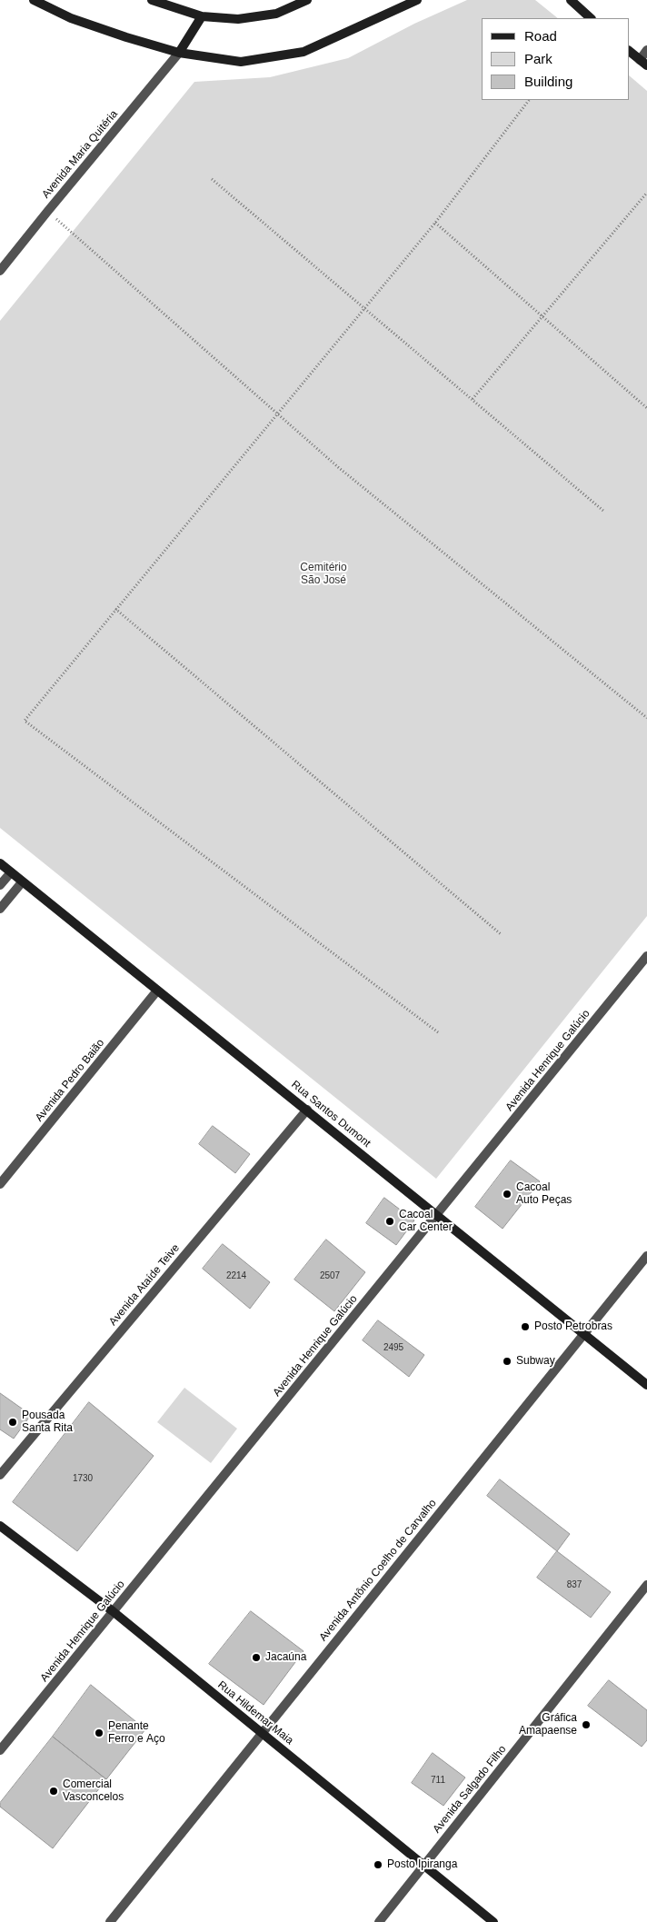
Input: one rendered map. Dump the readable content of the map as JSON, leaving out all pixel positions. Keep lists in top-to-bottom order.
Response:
{
  "streets": {
    "main road": ["Rua Santos Dumont", "Rua Hildemar Maia"],
    "street": [
      "Avenida Maria Quitéria",
      "Avenida Henrique Galúcio",
      "Avenida Pedro Baião",
      "Avenida Ataíde Teive",
      "Avenida Antônio Coelho de Carvalho",
      "Avenida Salgado Filho"
    ]
  },
  "crossings": [
    ["Avenida Henrique Galúcio", "Rua Santos Dumont"],
    ["Avenida Henrique Galúcio", "Rua Hildemar Maia"],
    ["Avenida Pedro Baião", "Rua Santos Dumont"],
    ["Rua Santos Dumont", "Avenida Ataíde Teive"],
    ["Rua Santos Dumont", "Avenida Antônio Coelho de Carvalho"],
    ["Avenida Antônio Coelho de Carvalho", "Rua Hildemar Maia"],
    ["Rua Hildemar Maia", "Avenida Salgado Filho"]
  ],
  "parks": ["Cemitério São José"],
  "places": [
    "Cacoal Auto Peças",
    "Cacoal Car Center",
    "Posto Petrobras",
    "Subway",
    "Pousada Santa Rita",
    "Jacaúna",
    "Gráfica Amapaense",
    "Penante Ferro e Aço",
    "Comercial Vasconcelos",
    "Posto Ipiranga"
  ],
  "house_numbers": [
    "2214",
    "2507",
    "2495",
    "1730",
    "837",
    "711"
  ],
  "legend": ["Road", "Park", "Building"]
}
